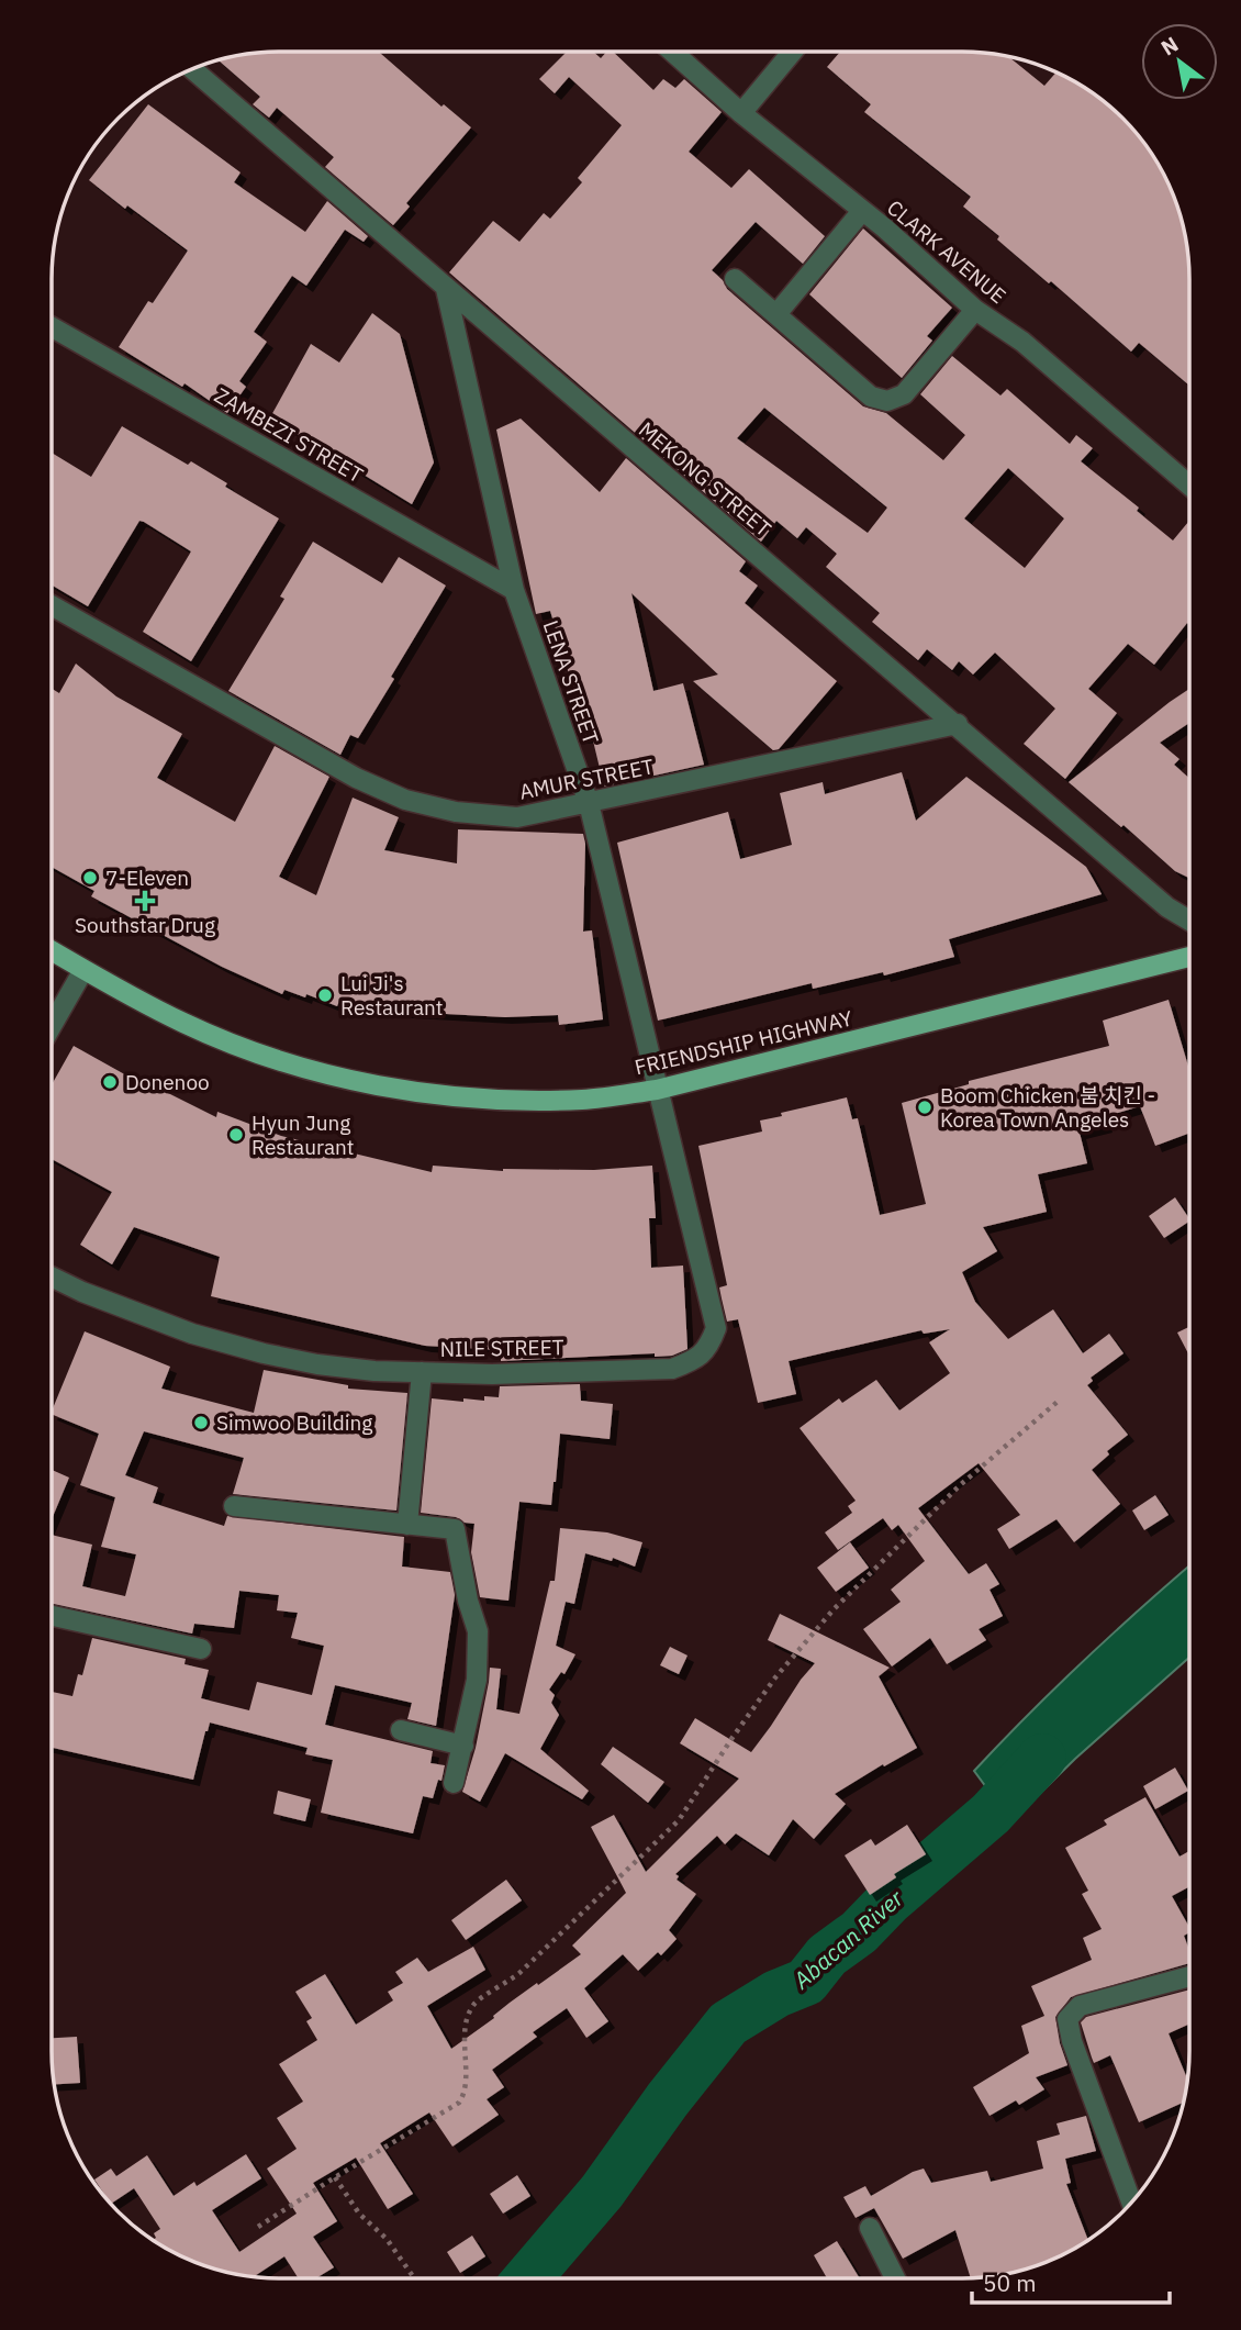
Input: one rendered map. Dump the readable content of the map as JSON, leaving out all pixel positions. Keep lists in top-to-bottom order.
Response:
{
  "streets": {
    "main road": ["FRIENDSHIP HIGHWAY"],
    "street": [
      "CLARK AVENUE",
      "ZAMBEZI STREET",
      "MEKONG STREET",
      "LENA STREET",
      "AMUR STREET",
      "NILE STREET"
    ]
  },
  "crossings": [
    ["ZAMBEZI STREET", "LENA STREET"],
    ["MEKONG STREET", "LENA STREET"],
    ["MEKONG STREET", "AMUR STREET"],
    ["LENA STREET", "AMUR STREET"],
    ["LENA STREET", "FRIENDSHIP HIGHWAY"],
    ["LENA STREET", "NILE STREET"],
    ["FRIENDSHIP HIGHWAY", "NILE STREET"]
  ],
  "water": ["Abacan River"],
  "places": {
    "other": [
      "7-Eleven",
      "Lui Ji's Restaurant",
      "Donenoo",
      "Boom Chicken 붐 치킨 - Korea Town Angeles",
      "Hyun Jung Restaurant",
      "Simwoo Building"
    ],
    "health": ["Southstar Drug"]
  },
  "scale_bar": "50 m",
  "north": "top left"
}
